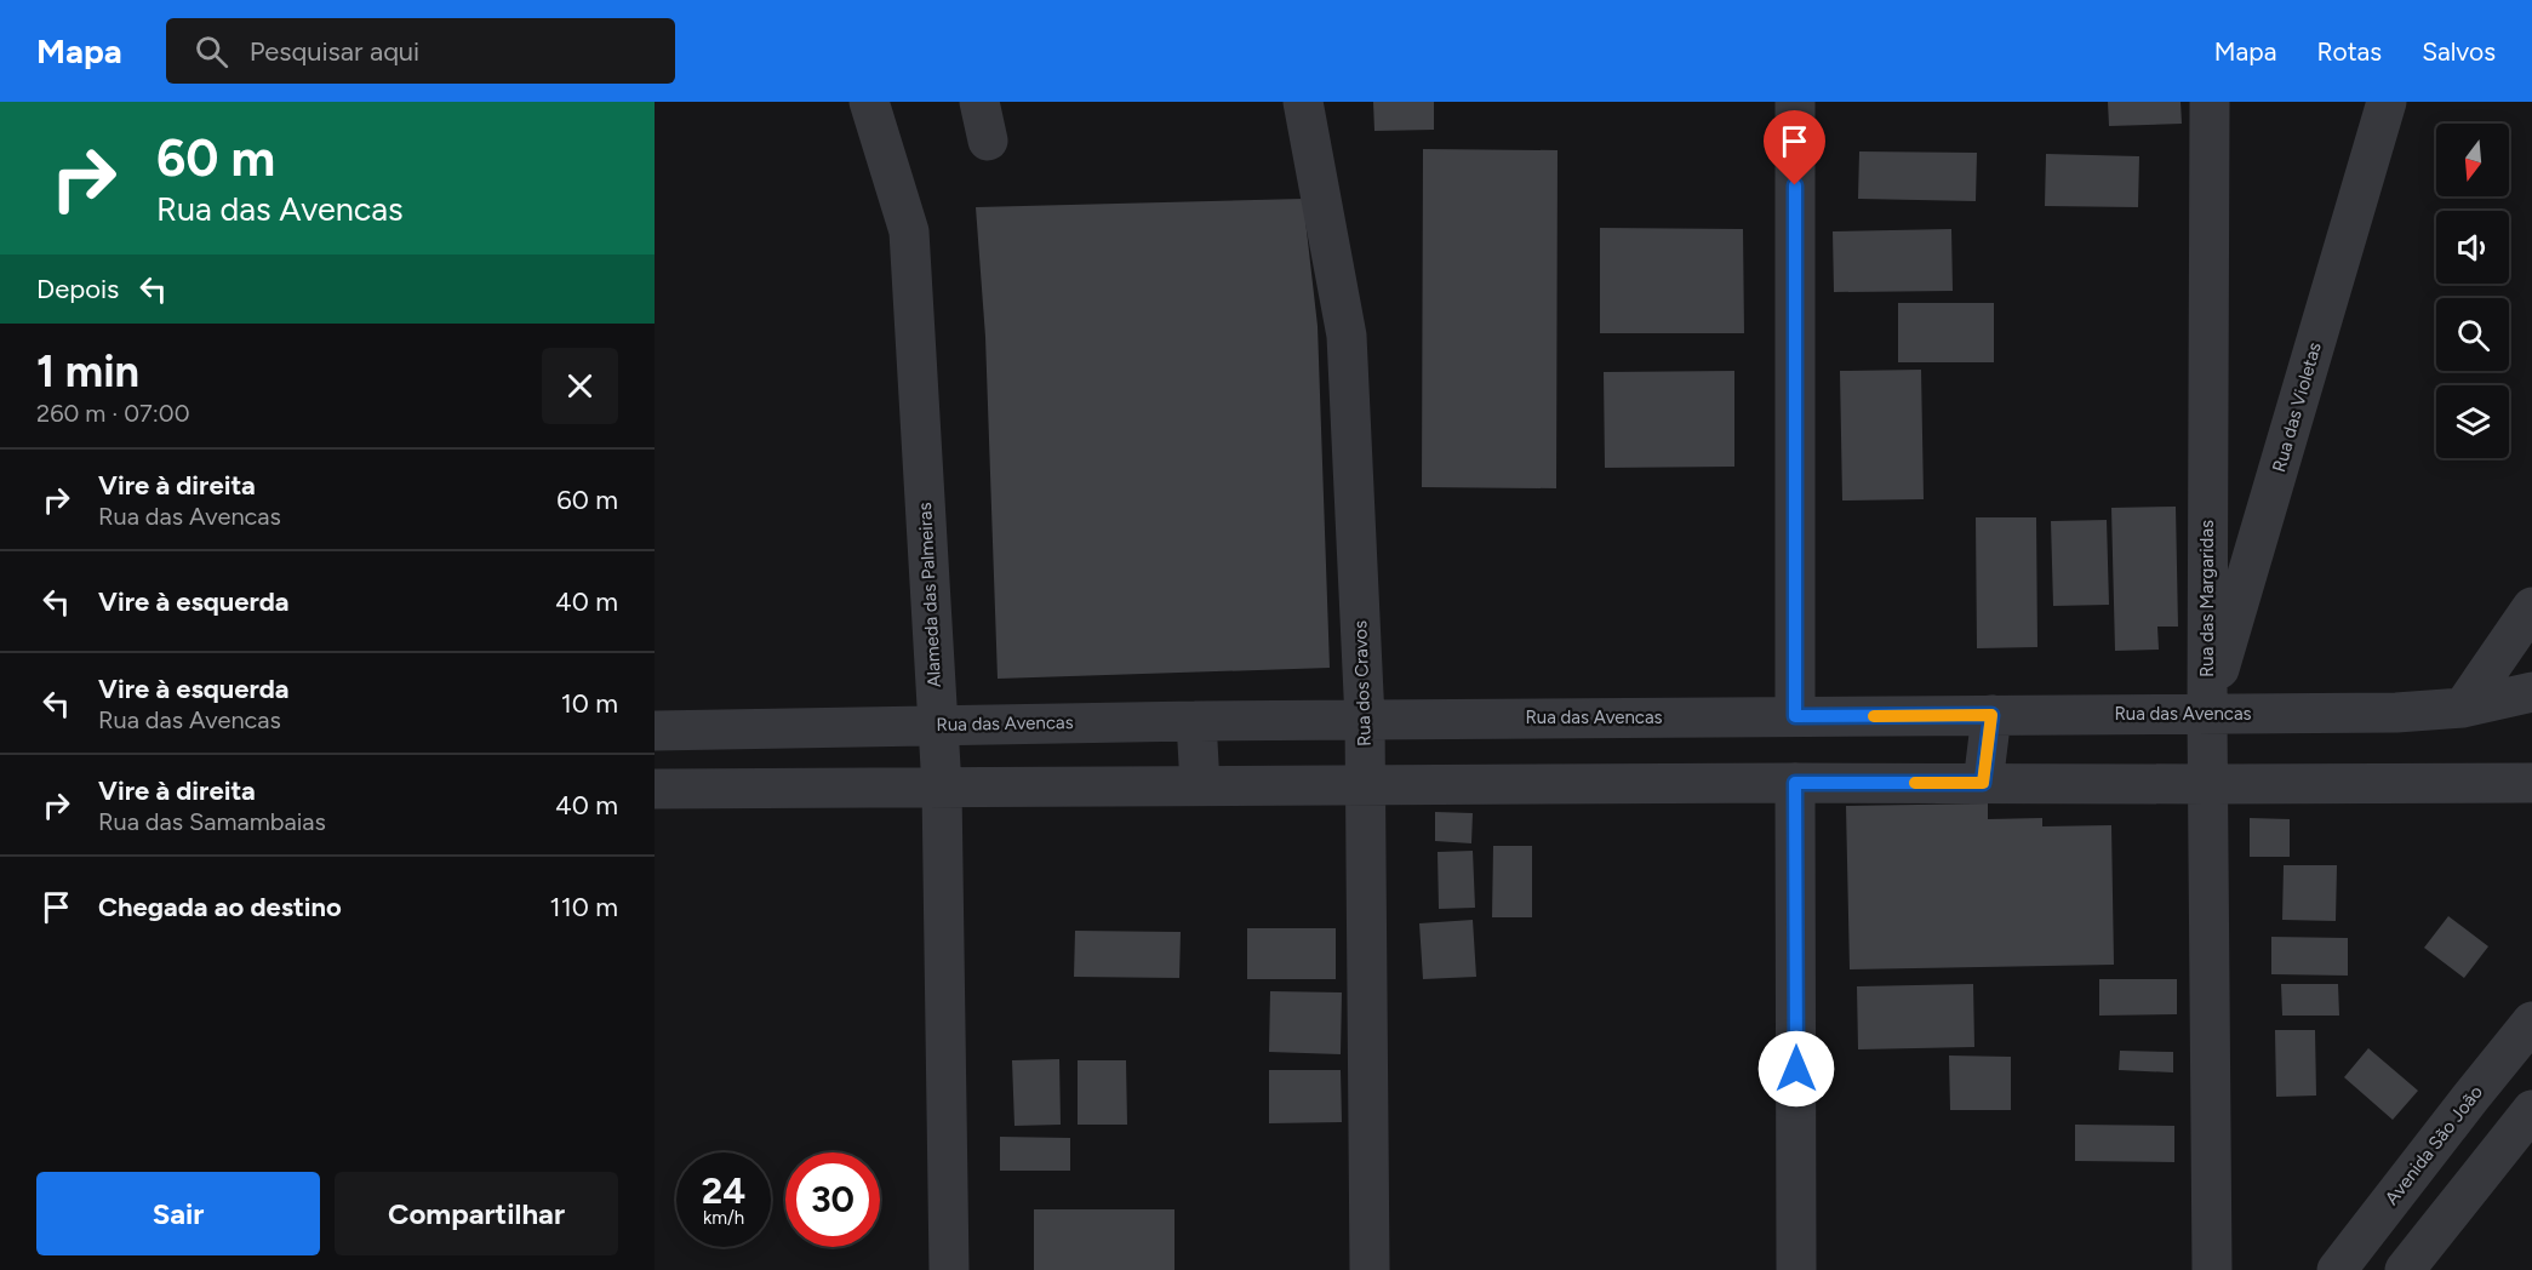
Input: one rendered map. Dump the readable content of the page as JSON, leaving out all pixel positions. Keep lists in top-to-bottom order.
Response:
{
  "streets": {
    "street": [
      "Rua das Violetas",
      "Alameda das Palmeiras",
      "Rua das Margaridas",
      "Rua dos Cravos",
      "Rua das Avencas",
      "Avenida São João"
    ]
  },
  "crossings": [
    ["Rua das Violetas", "Rua das Margaridas"],
    ["Rua das Violetas", "Rua das Avencas"],
    ["Alameda das Palmeiras", "Rua das Avencas"],
    ["Rua das Margaridas", "Rua das Avencas"],
    ["Rua dos Cravos", "Rua das Avencas"]
  ],
  "north": "bottom",
  "page": {
    "header": "Mapa",
    "search": "Pesquisar aqui",
    "nav": ["Mapa", "Rotas", "Salvos"],
    "turn": ["60 m", "Rua das Avencas"],
    "then": "Depois",
    "heading": ["1 min", "260 m · 07:00"],
    "list": [
      {
        "name": "Vire à direita",
        "note": "Rua das Avencas",
        "value": "60 m"
      },
      {
        "name": "Vire à esquerda",
        "value": "40 m"
      },
      {
        "name": "Vire à esquerda",
        "note": "Rua das Avencas",
        "value": "10 m"
      },
      {
        "name": "Vire à direita",
        "note": "Rua das Samambaias",
        "value": "40 m"
      },
      {
        "name": "Chegada ao destino",
        "value": "110 m"
      }
    ],
    "speed": "24 km/h",
    "limit": "30",
    "buttons": ["Sair", "Compartilhar"]
  }
}
